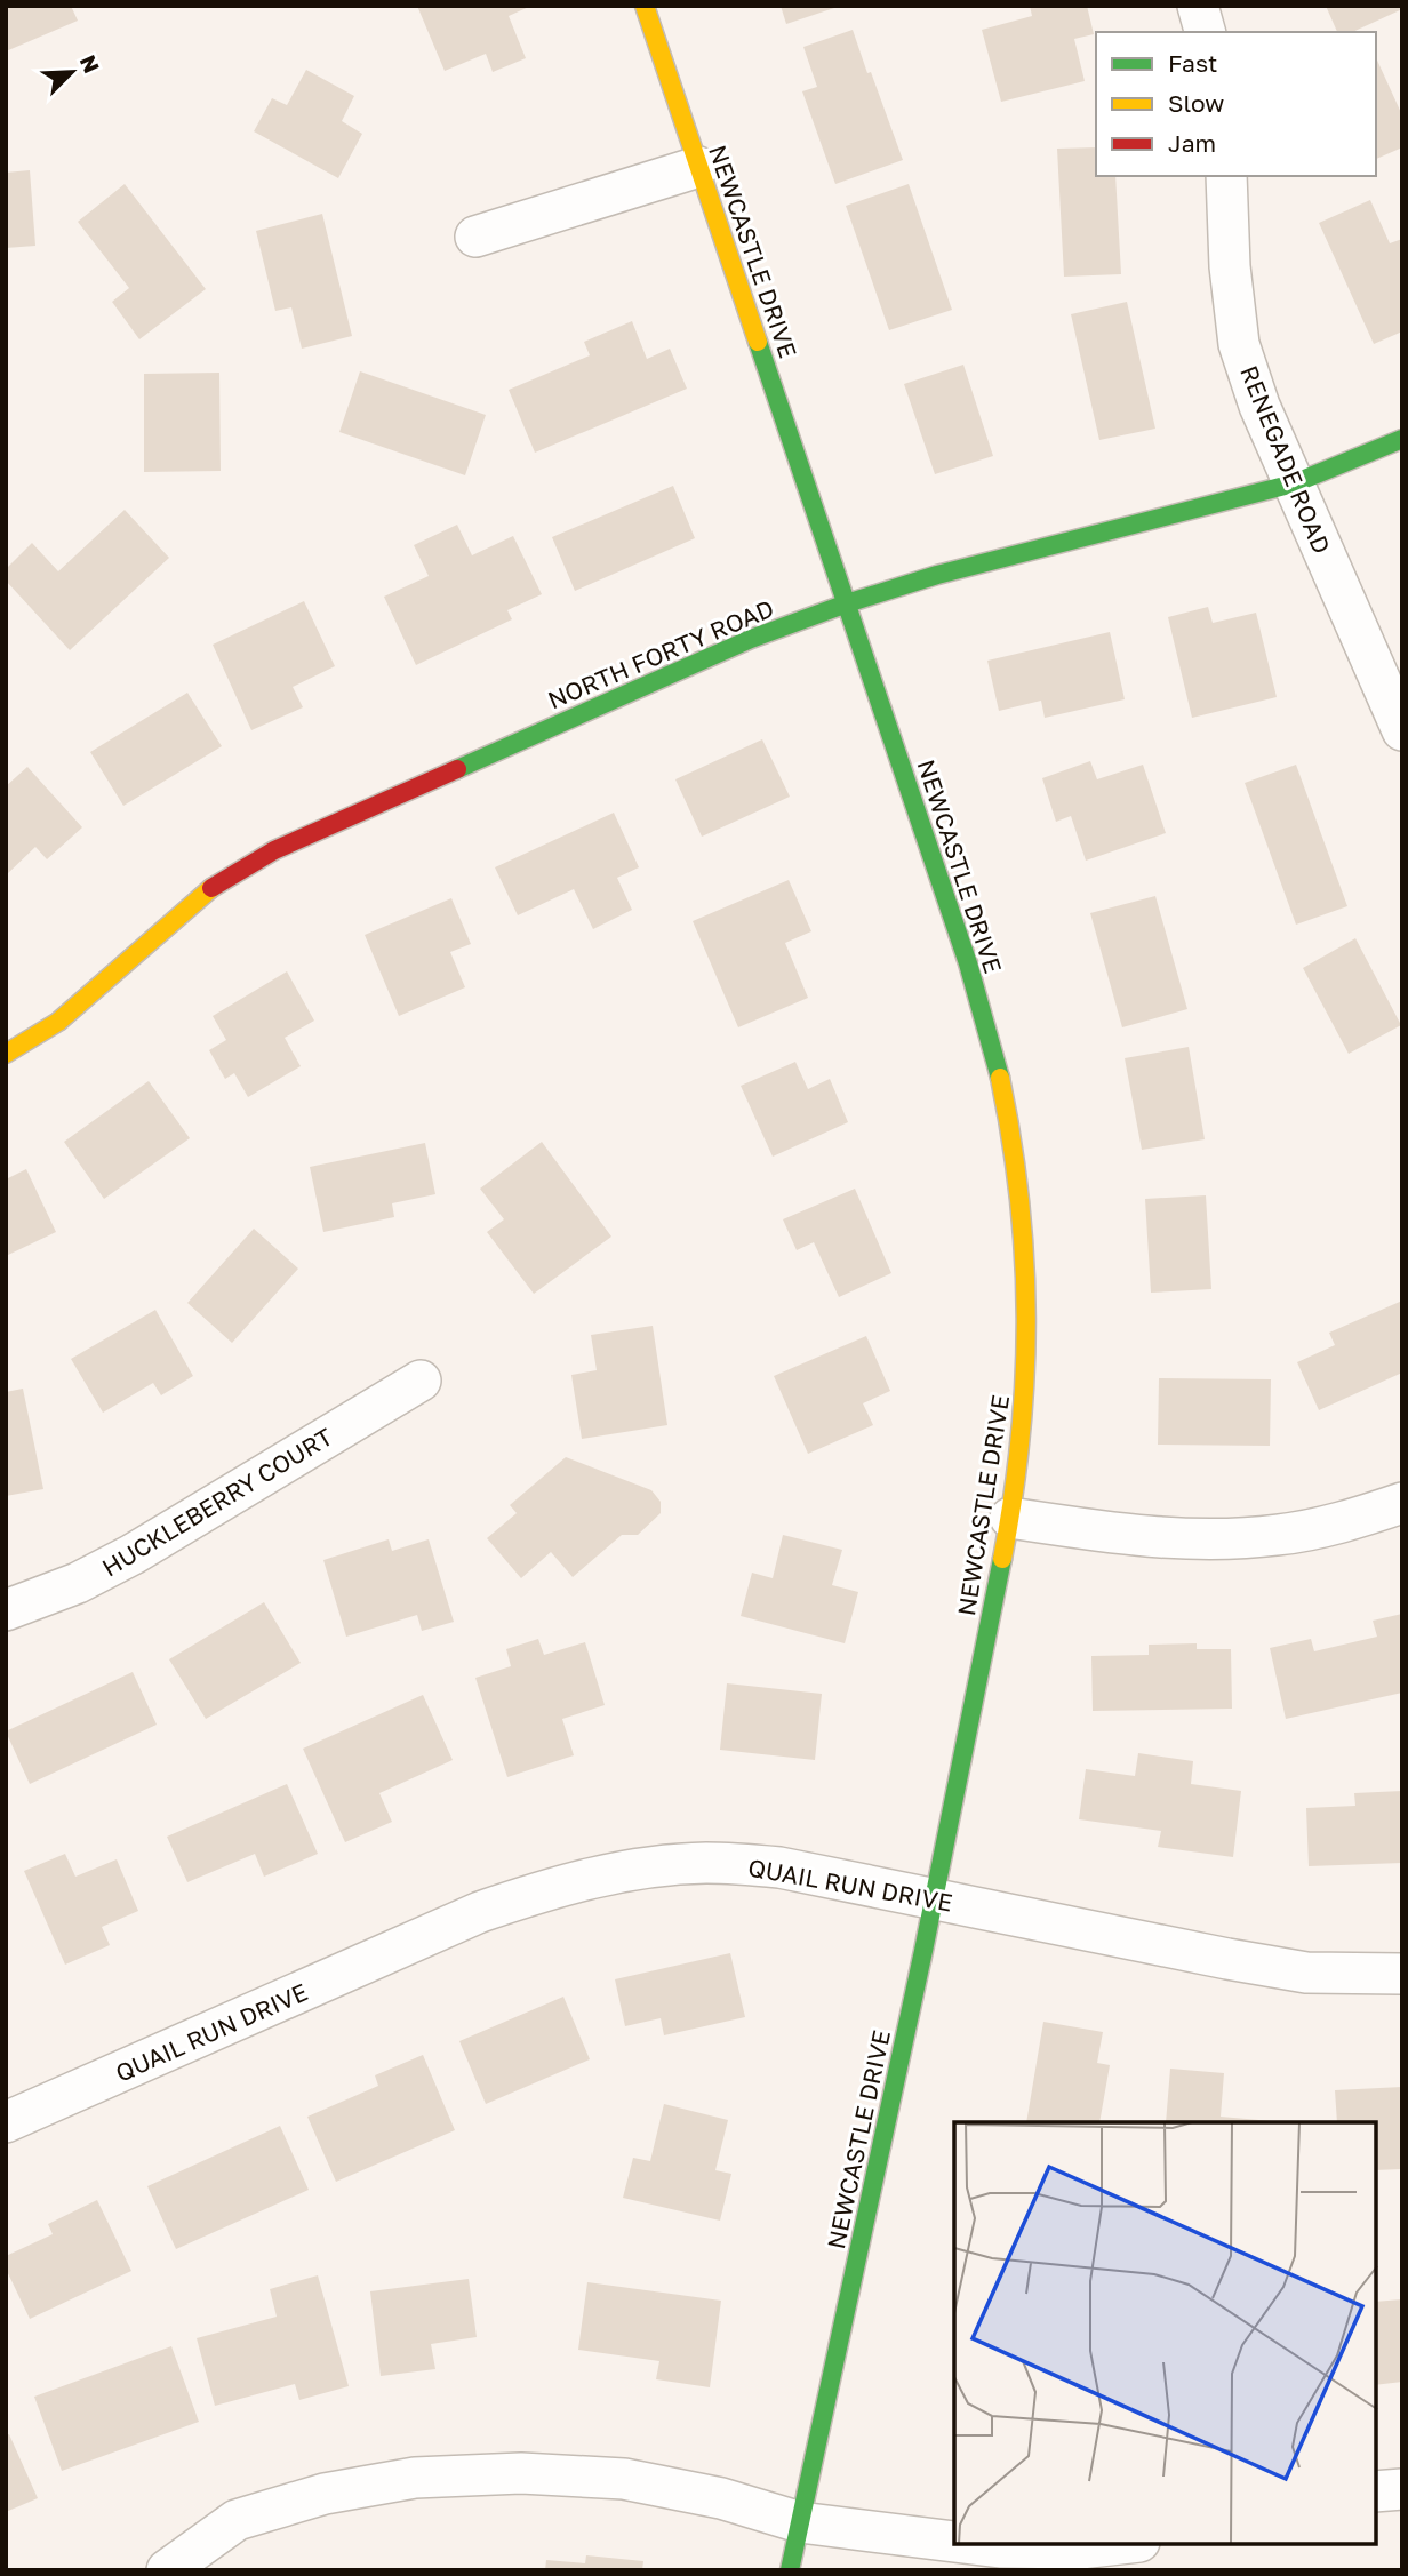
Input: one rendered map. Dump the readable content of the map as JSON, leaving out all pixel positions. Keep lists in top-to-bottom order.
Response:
{
  "streets": {
    "street": [
      "NEWCASTLE DRIVE",
      "RENEGADE ROAD",
      "NORTH FORTY ROAD",
      "HUCKLEBERRY COURT",
      "QUAIL RUN DRIVE"
    ]
  },
  "crossings": [
    ["NEWCASTLE DRIVE", "NORTH FORTY ROAD"],
    ["NEWCASTLE DRIVE", "QUAIL RUN DRIVE"],
    ["RENEGADE ROAD", "NORTH FORTY ROAD"]
  ],
  "legend": ["Fast", "Slow", "Jam"],
  "north": "top right"
}
